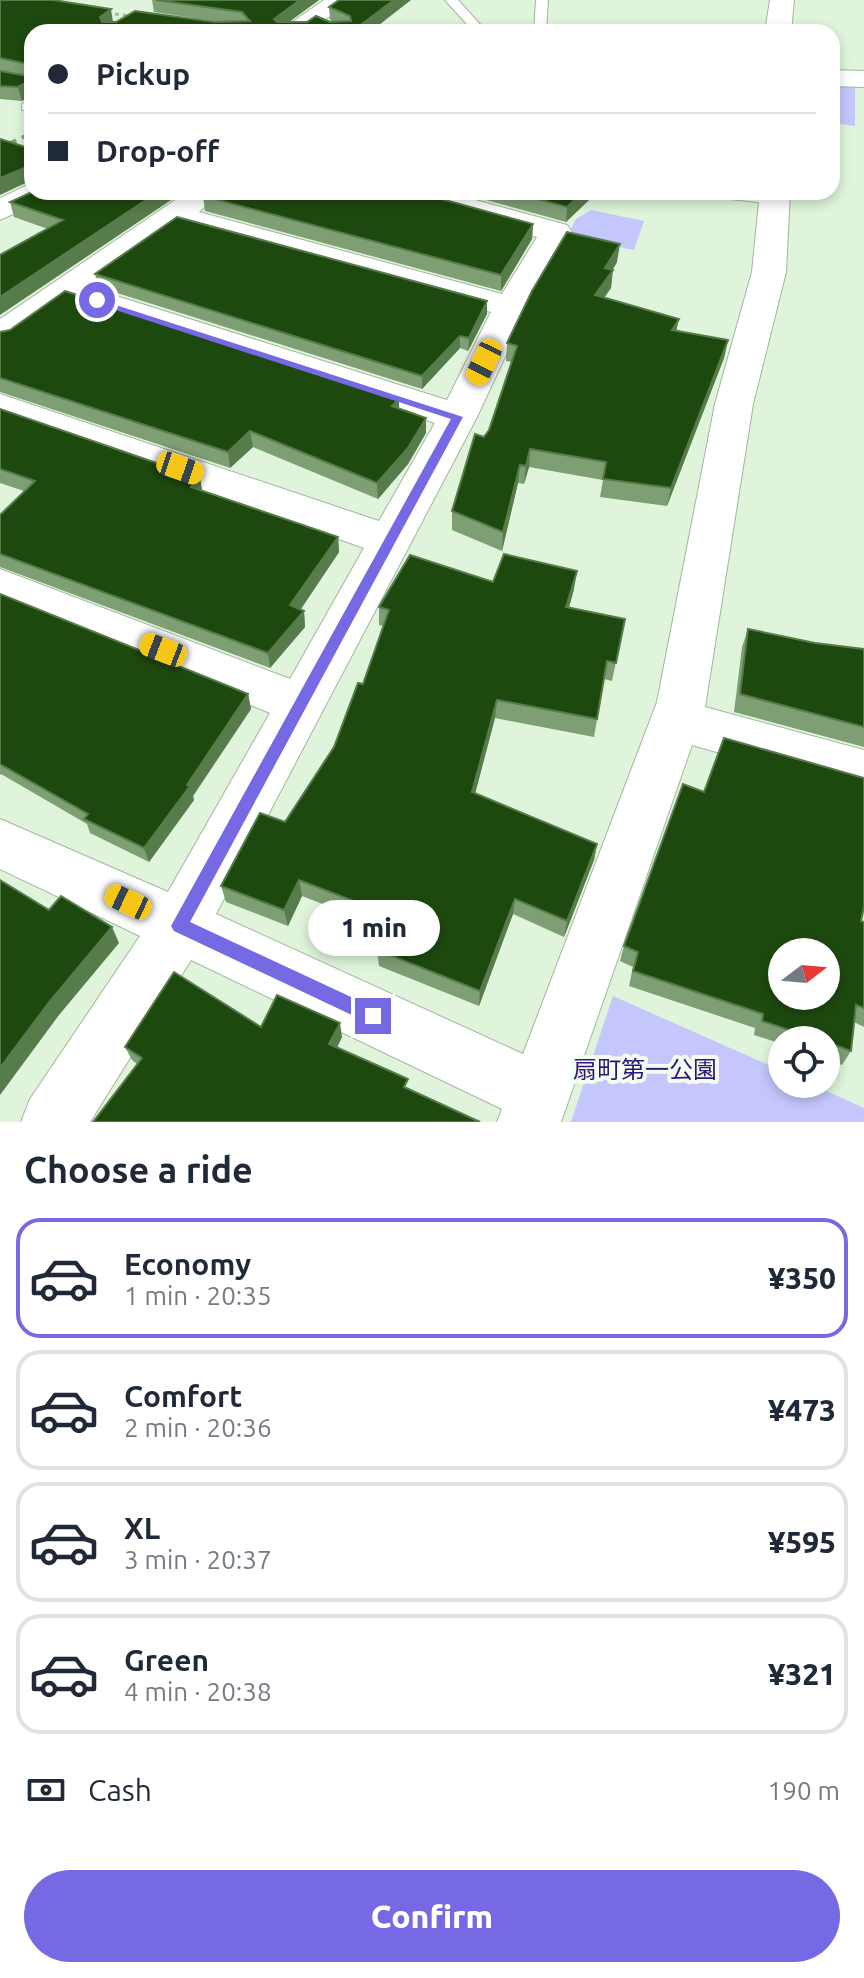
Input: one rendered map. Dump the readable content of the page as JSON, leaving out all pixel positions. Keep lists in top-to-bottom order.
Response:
{
  "parks": ["扇町第一公園"],
  "north": "right",
  "page": {
    "banner": ["Pickup", "Drop-off"],
    "bubble": "1 min",
    "heading": "Choose a ride",
    "list": [
      {
        "name": "Economy",
        "note": "1 min · 20:35",
        "value": "¥350"
      },
      {
        "name": "Comfort",
        "note": "2 min · 20:36",
        "value": "¥473"
      },
      {
        "name": "XL",
        "note": "3 min · 20:37",
        "value": "¥595"
      },
      {
        "name": "Green",
        "note": "4 min · 20:38",
        "value": "¥321"
      }
    ],
    "pay": ["Cash", "190 m"],
    "buttons": "Confirm"
  }
}
